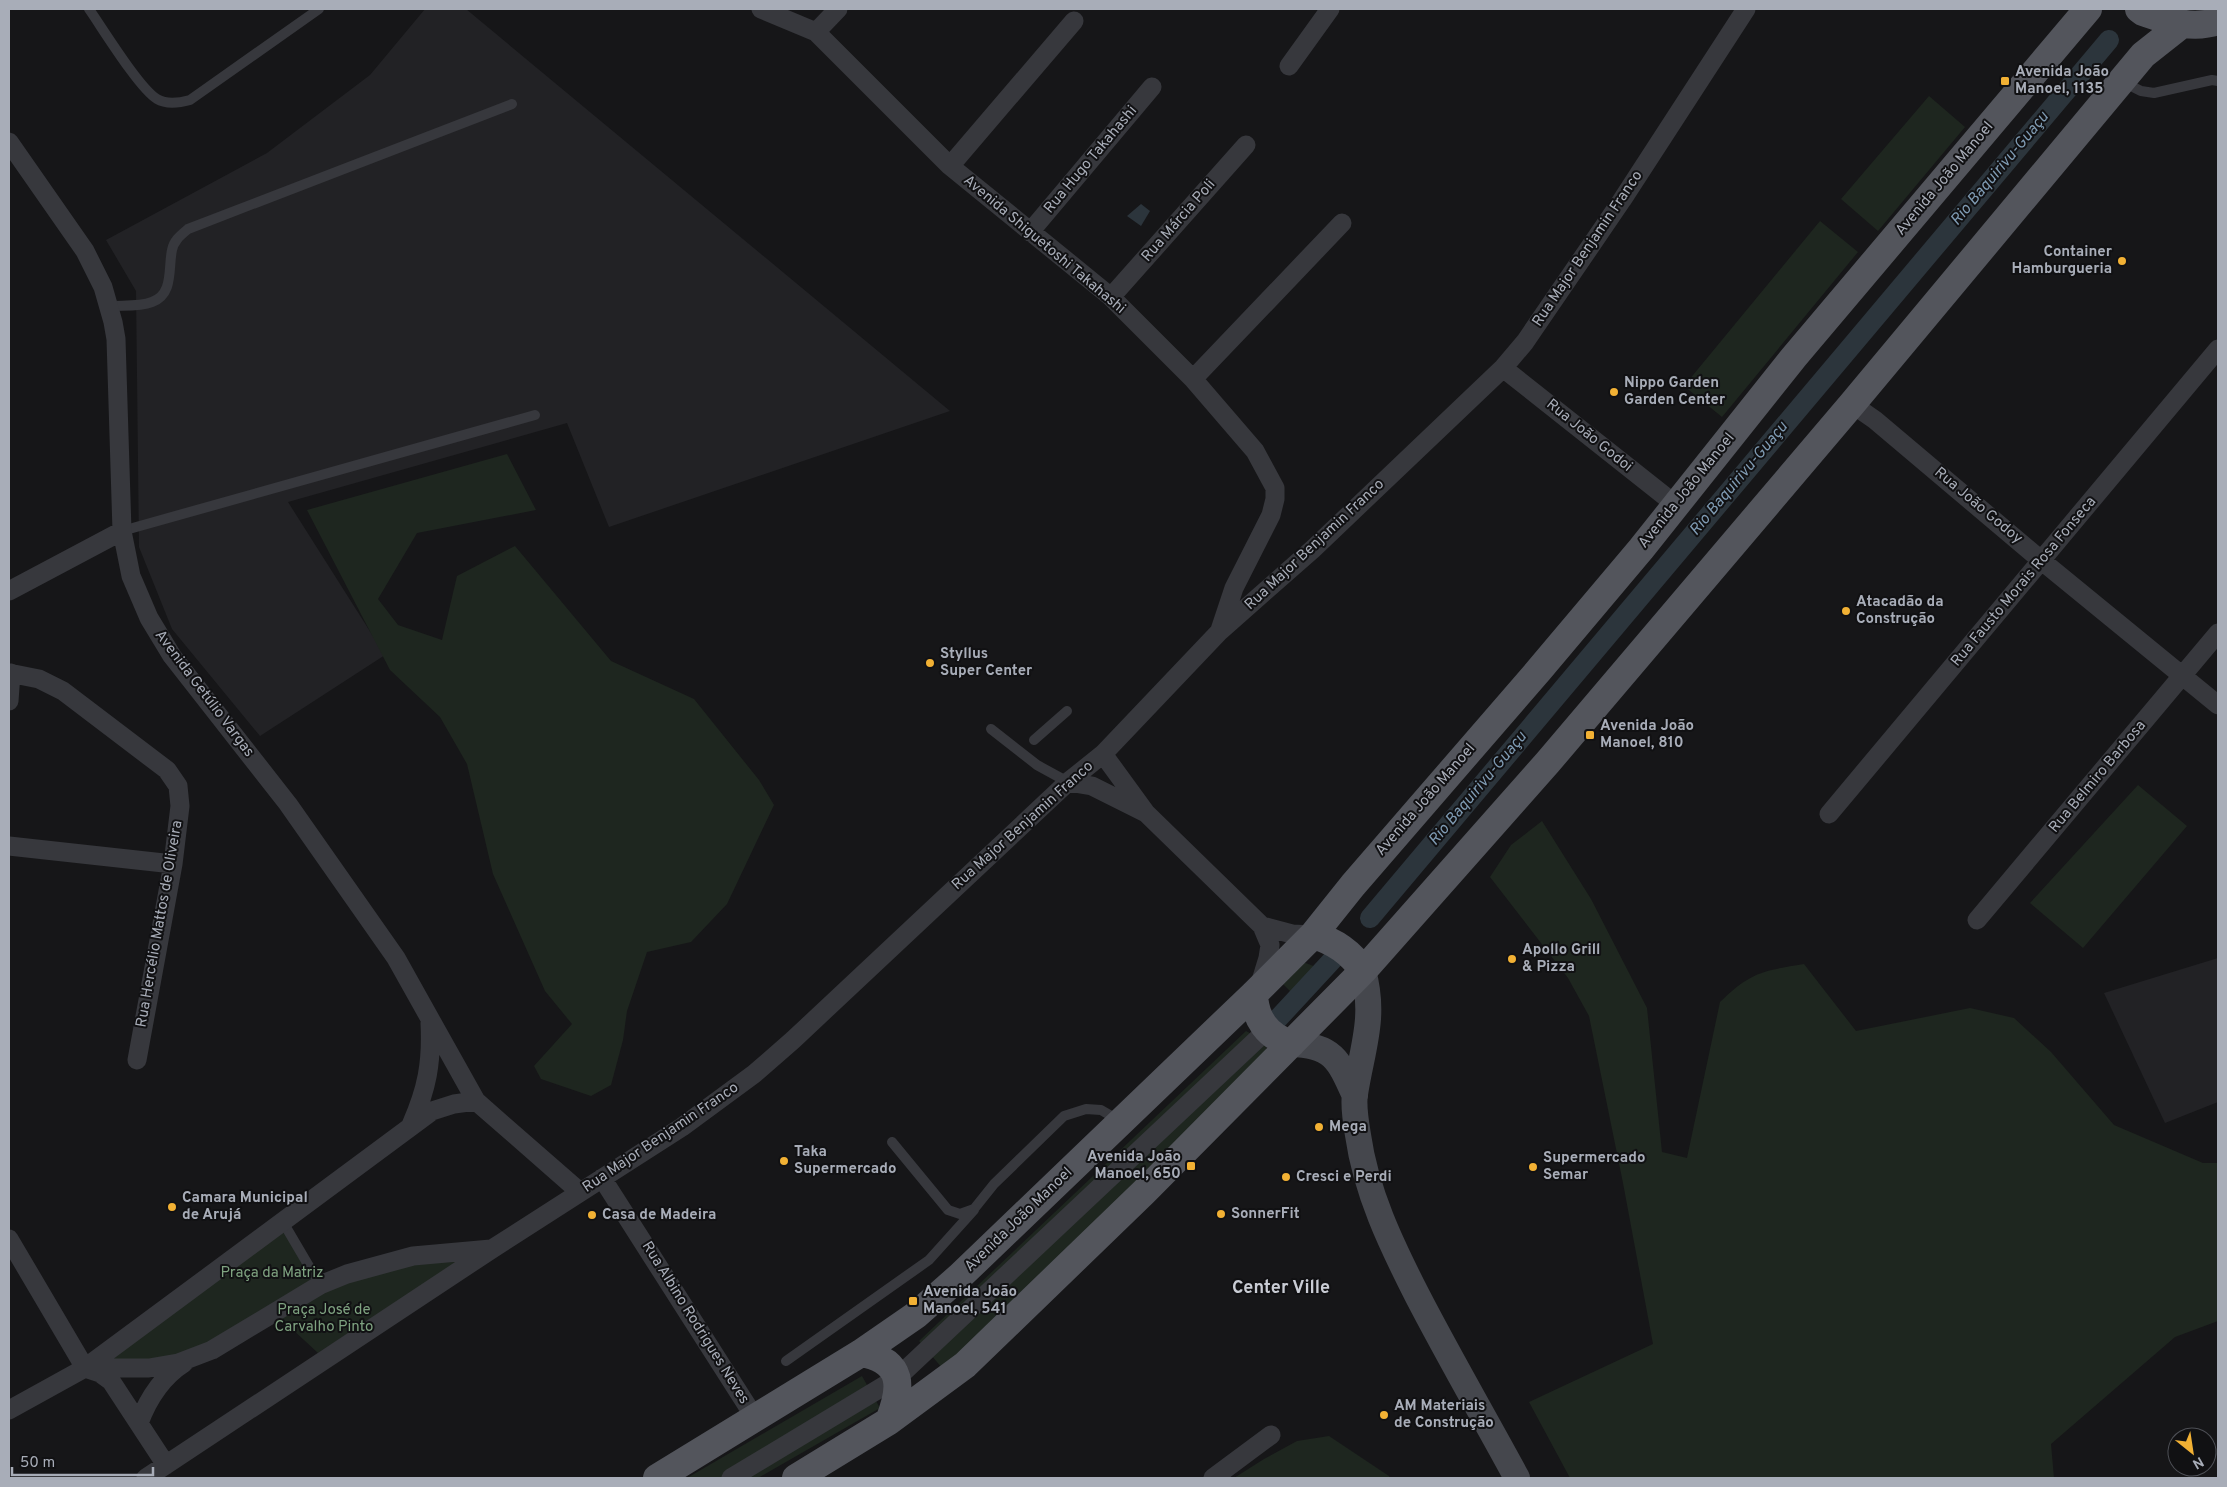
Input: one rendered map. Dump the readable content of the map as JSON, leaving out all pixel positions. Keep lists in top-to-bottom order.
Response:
{
  "streets": {
    "main road": ["Avenida João Manoel"],
    "street": [
      "Rua Hugo Takahashi",
      "Rua Márcia Poli",
      "Avenida Shiguetoshi Takahashi",
      "Rua Major Benjamin Franco",
      "Rua João Godoi",
      "Rua João Godoy",
      "Rua Fausto Morais Rosa Fonseca",
      "Avenida Getúlio Vargas",
      "Rua Belmiro Barbosa",
      "Rua Hercélio Mattos de Oliveira",
      "Rua Albino Rodrigues Neves"
    ]
  },
  "crossings": [
    ["Rua Hugo Takahashi", "Avenida Shiguetoshi Takahashi"],
    ["Avenida João Manoel", "Rua João Godoi"],
    ["Avenida João Manoel", "Rua Albino Rodrigues Neves"],
    ["Rua Márcia Poli", "Avenida Shiguetoshi Takahashi"],
    ["Avenida Shiguetoshi Takahashi", "Rua Major Benjamin Franco"],
    ["Rua Major Benjamin Franco", "Rua João Godoi"],
    ["Rua Major Benjamin Franco", "Avenida Getúlio Vargas"],
    ["Rua Major Benjamin Franco", "Rua Albino Rodrigues Neves"],
    ["Rua João Godoy", "Rua Fausto Morais Rosa Fonseca"],
    ["Rua João Godoy", "Rua Belmiro Barbosa"]
  ],
  "districts": ["Center Ville"],
  "water": ["Rio Baquirivu-Guaçu"],
  "parks": ["Praça da Matriz", "Praça José de Carvalho Pinto"],
  "places": {
    "transit": [
      "Avenida João Manoel, 1135",
      "Avenida João Manoel, 810",
      "Avenida João Manoel, 650",
      "Avenida João Manoel, 541"
    ],
    "other": [
      "Container Hamburgueria",
      "Nippo Garden Garden Center",
      "Atacadão da Construção",
      "Styllus Super Center",
      "Apollo Grill & Pizza",
      "Mega",
      "Taka Supermercado",
      "Supermercado Semar",
      "Cresci e Perdi",
      "Camara Municipal de Arujá",
      "SonnerFit",
      "Casa de Madeira",
      "AM Materiais de Construção"
    ]
  },
  "scale_bar": "50 m",
  "north": "bottom right"
}
